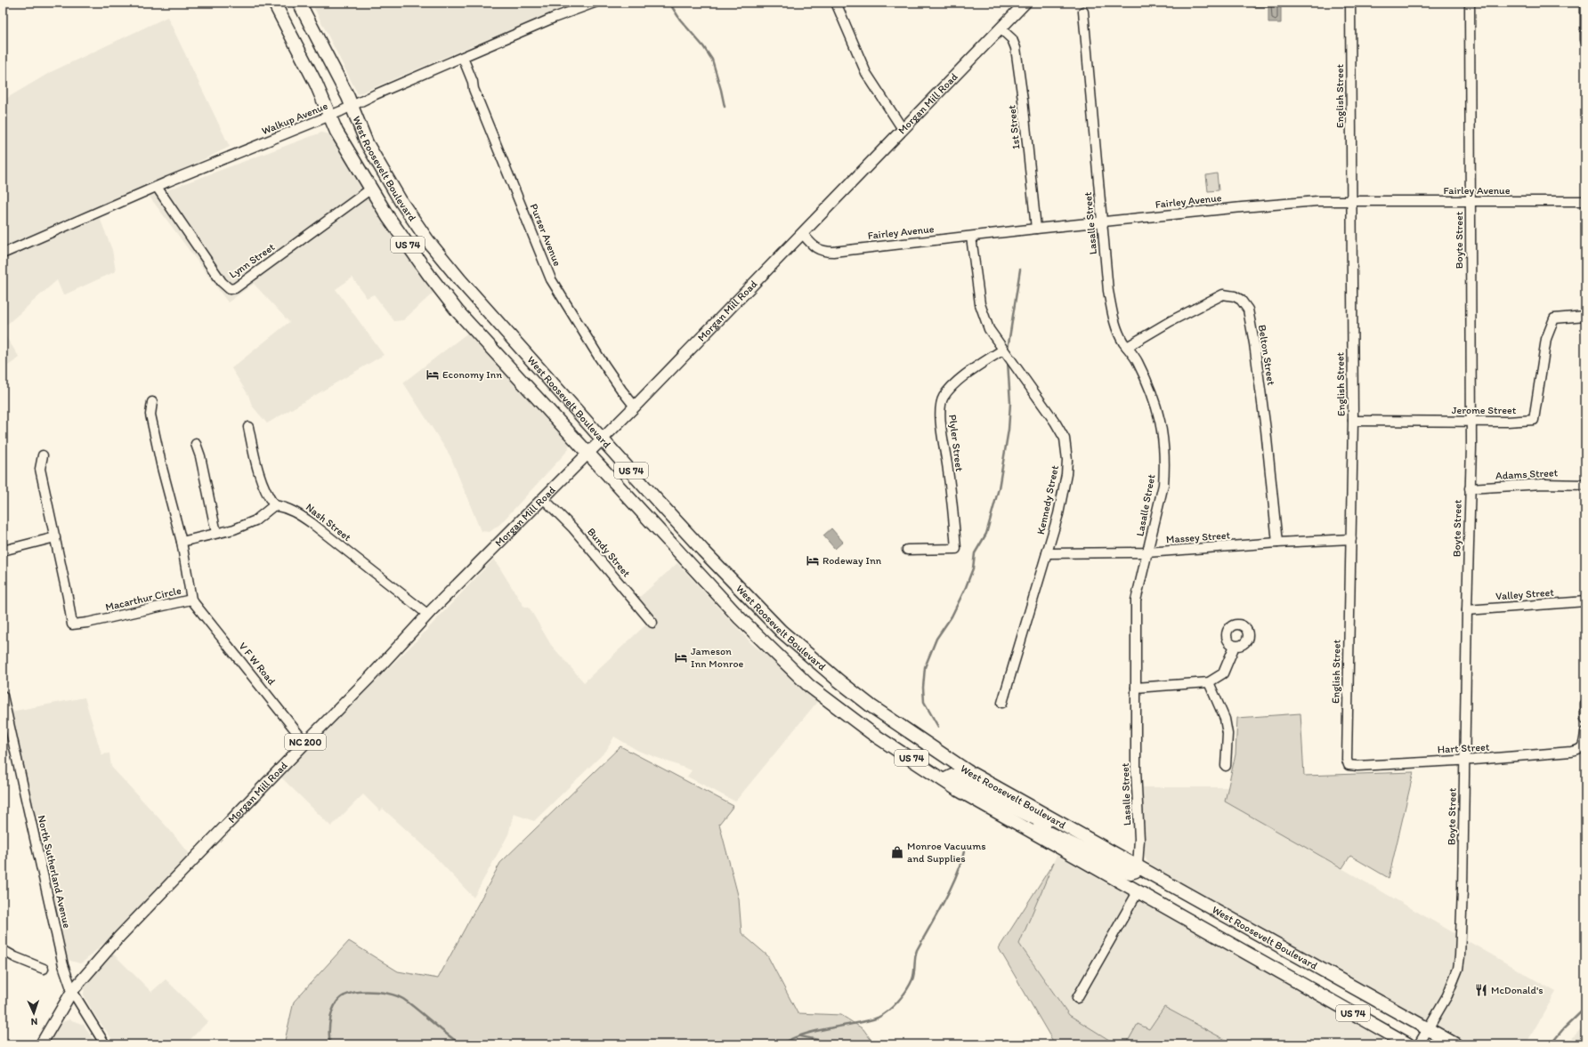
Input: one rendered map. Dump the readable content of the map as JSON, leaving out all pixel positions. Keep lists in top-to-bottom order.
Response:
{
  "streets": {
    "highway": ["West Roosevelt Boulevard", "US 74"],
    "main road": ["Morgan Mill Road", "NC 200"],
    "street": [
      "English Street",
      "Walkup Avenue",
      "1st Street",
      "Fairley Avenue",
      "Lasalle Street",
      "Purser Avenue",
      "Boyte Street",
      "Lynn Street",
      "Belton Street",
      "Jerome Street",
      "Plyler Street",
      "Adams Street",
      "Kennedy Street",
      "Nash Street",
      "Massey Street",
      "Bundy Street",
      "Valley Street",
      "Macarthur Circle",
      "V F W Road",
      "Hart Street",
      "North Sutherland Avenue"
    ]
  },
  "crossings": [
    ["English Street", "Fairley Avenue"],
    ["English Street", "Jerome Street"],
    ["English Street", "Massey Street"],
    ["English Street", "Hart Street"],
    ["Morgan Mill Road", "1st Street"],
    ["Morgan Mill Road", "West Roosevelt Boulevard"],
    ["Morgan Mill Road", "Fairley Avenue"],
    ["Morgan Mill Road", "Purser Avenue"],
    ["Morgan Mill Road", "Nash Street"],
    ["Morgan Mill Road", "Bundy Street"],
    ["Morgan Mill Road", "V F W Road"],
    ["Morgan Mill Road", "North Sutherland Avenue"],
    ["Walkup Avenue", "West Roosevelt Boulevard"],
    ["Walkup Avenue", "Purser Avenue"],
    ["Walkup Avenue", "Lynn Street"],
    ["1st Street", "Fairley Avenue"],
    ["West Roosevelt Boulevard", "Lasalle Street"],
    ["West Roosevelt Boulevard", "Boyte Street"],
    ["West Roosevelt Boulevard", "Lynn Street"],
    ["Fairley Avenue", "Lasalle Street"],
    ["Fairley Avenue", "Boyte Street"],
    ["Fairley Avenue", "Kennedy Street"],
    ["Lasalle Street", "Belton Street"],
    ["Lasalle Street", "Massey Street"],
    ["Boyte Street", "Jerome Street"],
    ["Boyte Street", "Adams Street"],
    ["Boyte Street", "Valley Street"],
    ["Boyte Street", "Hart Street"],
    ["Belton Street", "Massey Street"],
    ["Plyler Street", "Kennedy Street"],
    ["Kennedy Street", "Massey Street"],
    ["Macarthur Circle", "V F W Road"]
  ],
  "places": {
    "hotel": ["Economy Inn", "Rodeway Inn", "Jameson Inn Monroe"],
    "shop": ["Monroe Vacuums and Supplies"],
    "restaurant": ["McDonald's"]
  },
  "north": "bottom"
}
